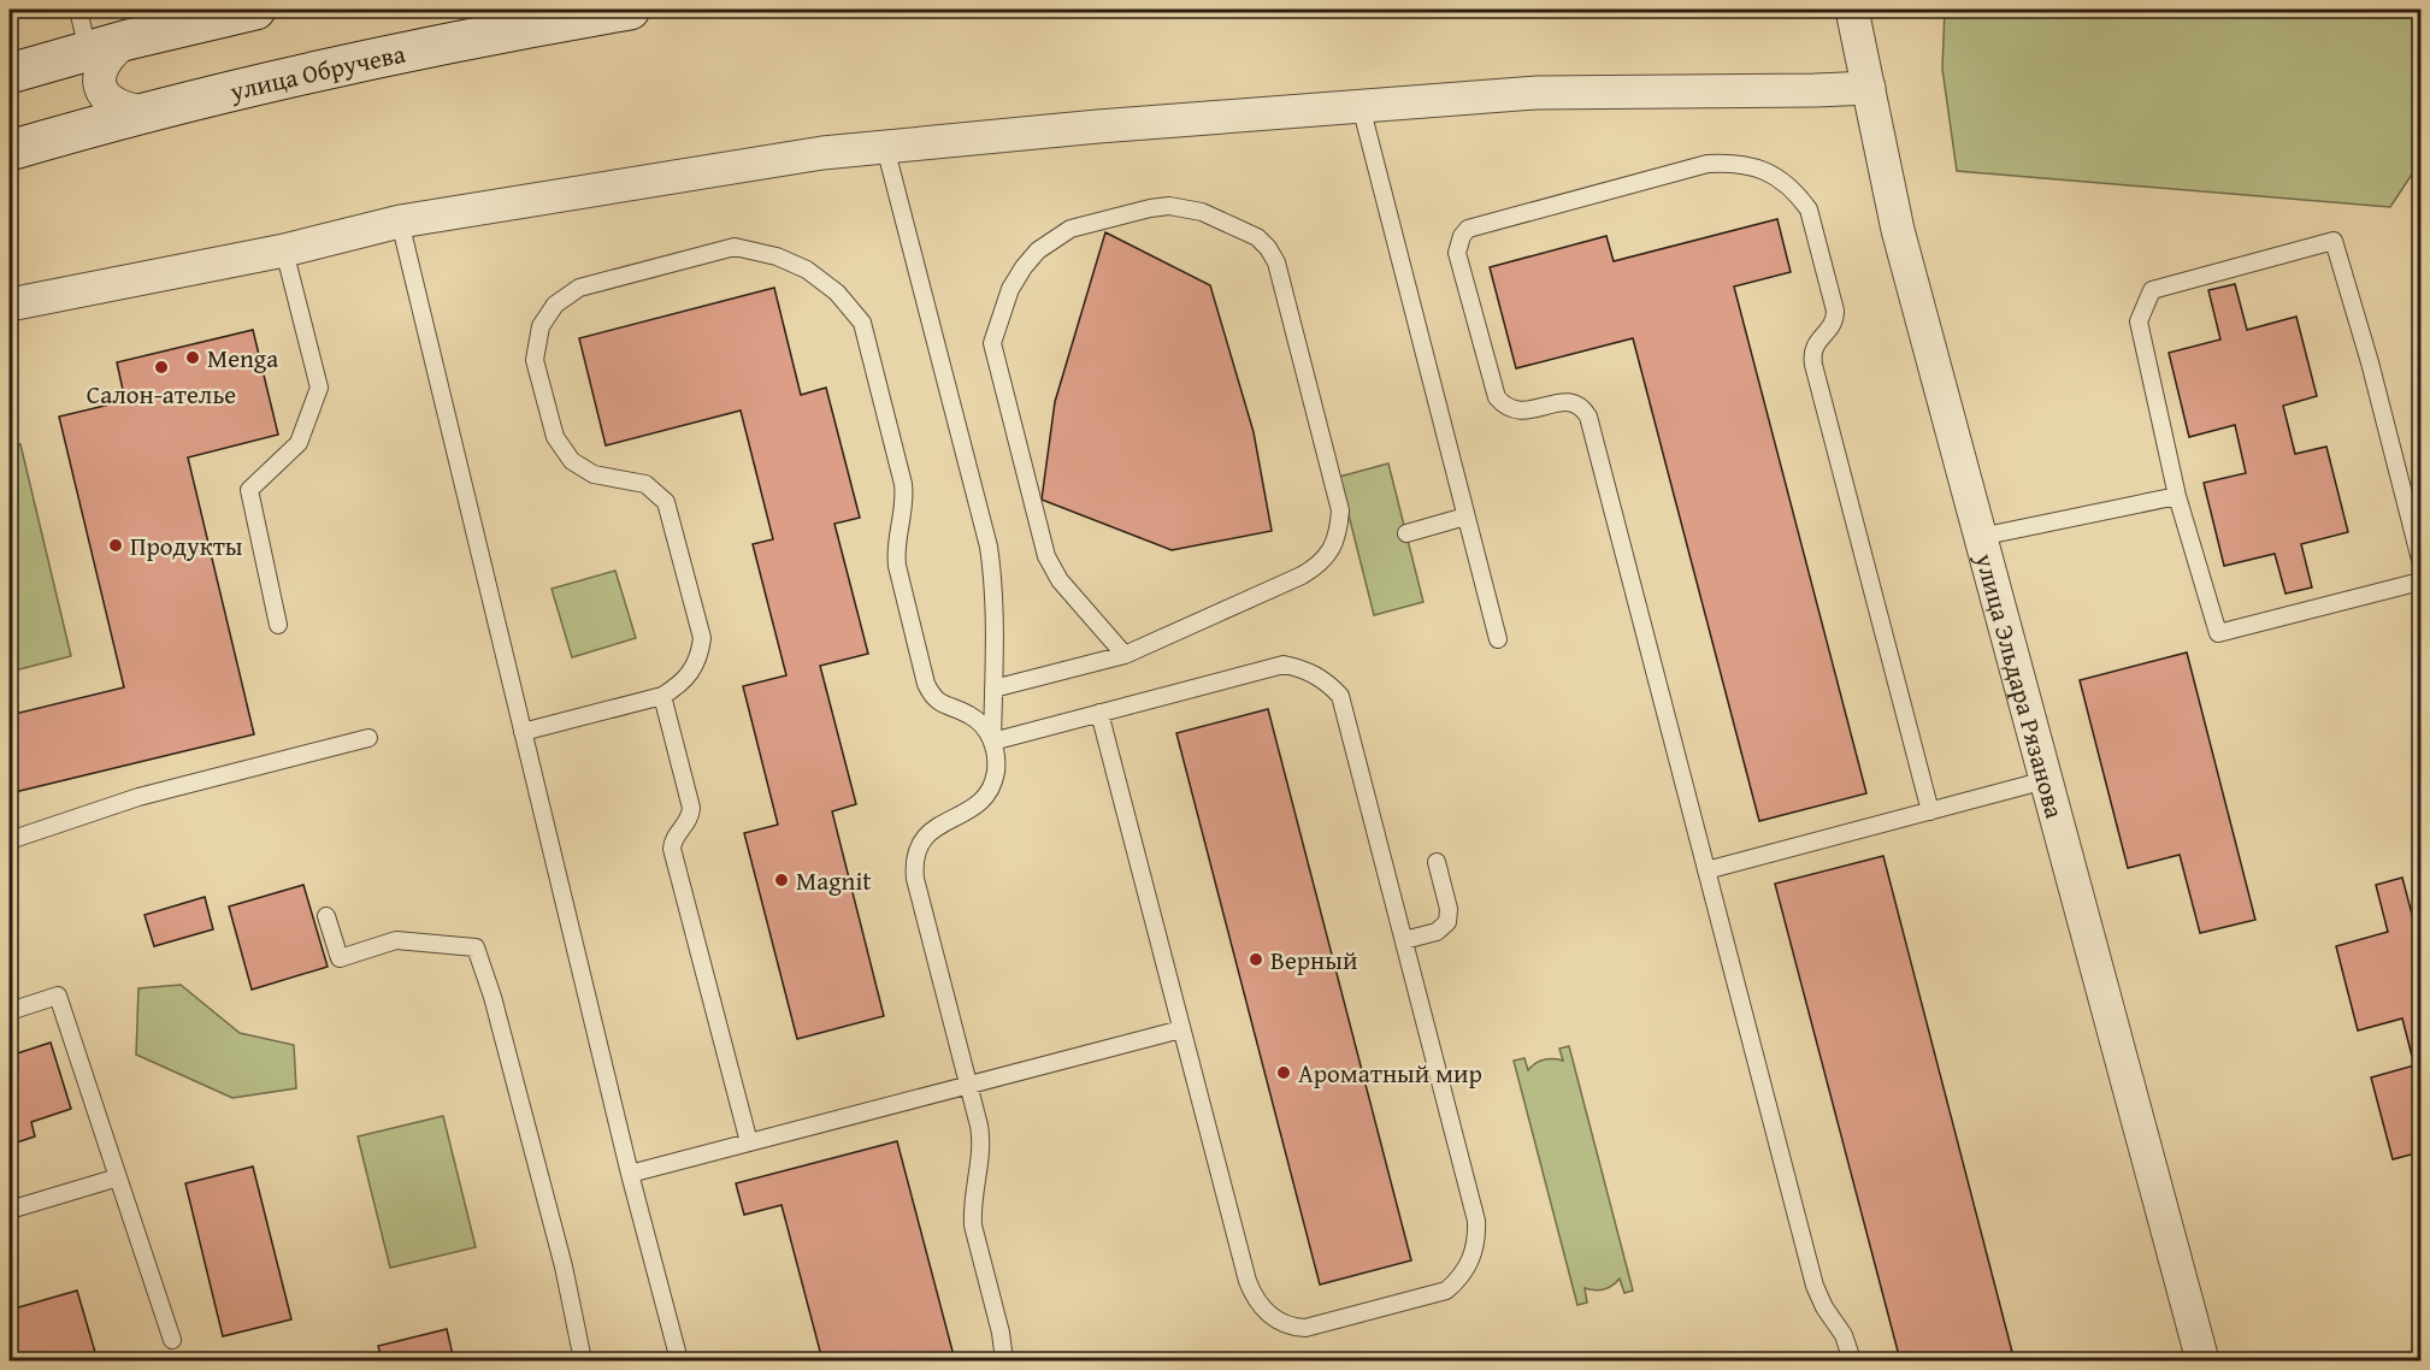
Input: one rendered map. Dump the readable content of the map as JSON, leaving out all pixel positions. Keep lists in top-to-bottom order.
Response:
{
  "streets": {
    "main road": ["улица Обручева"],
    "street": ["улица Эльдара Рязанова"]
  },
  "places": [
    "Menga",
    "Салон-ателье",
    "Продукты",
    "Magnit",
    "Верный",
    "Ароматный мир"
  ]
}
